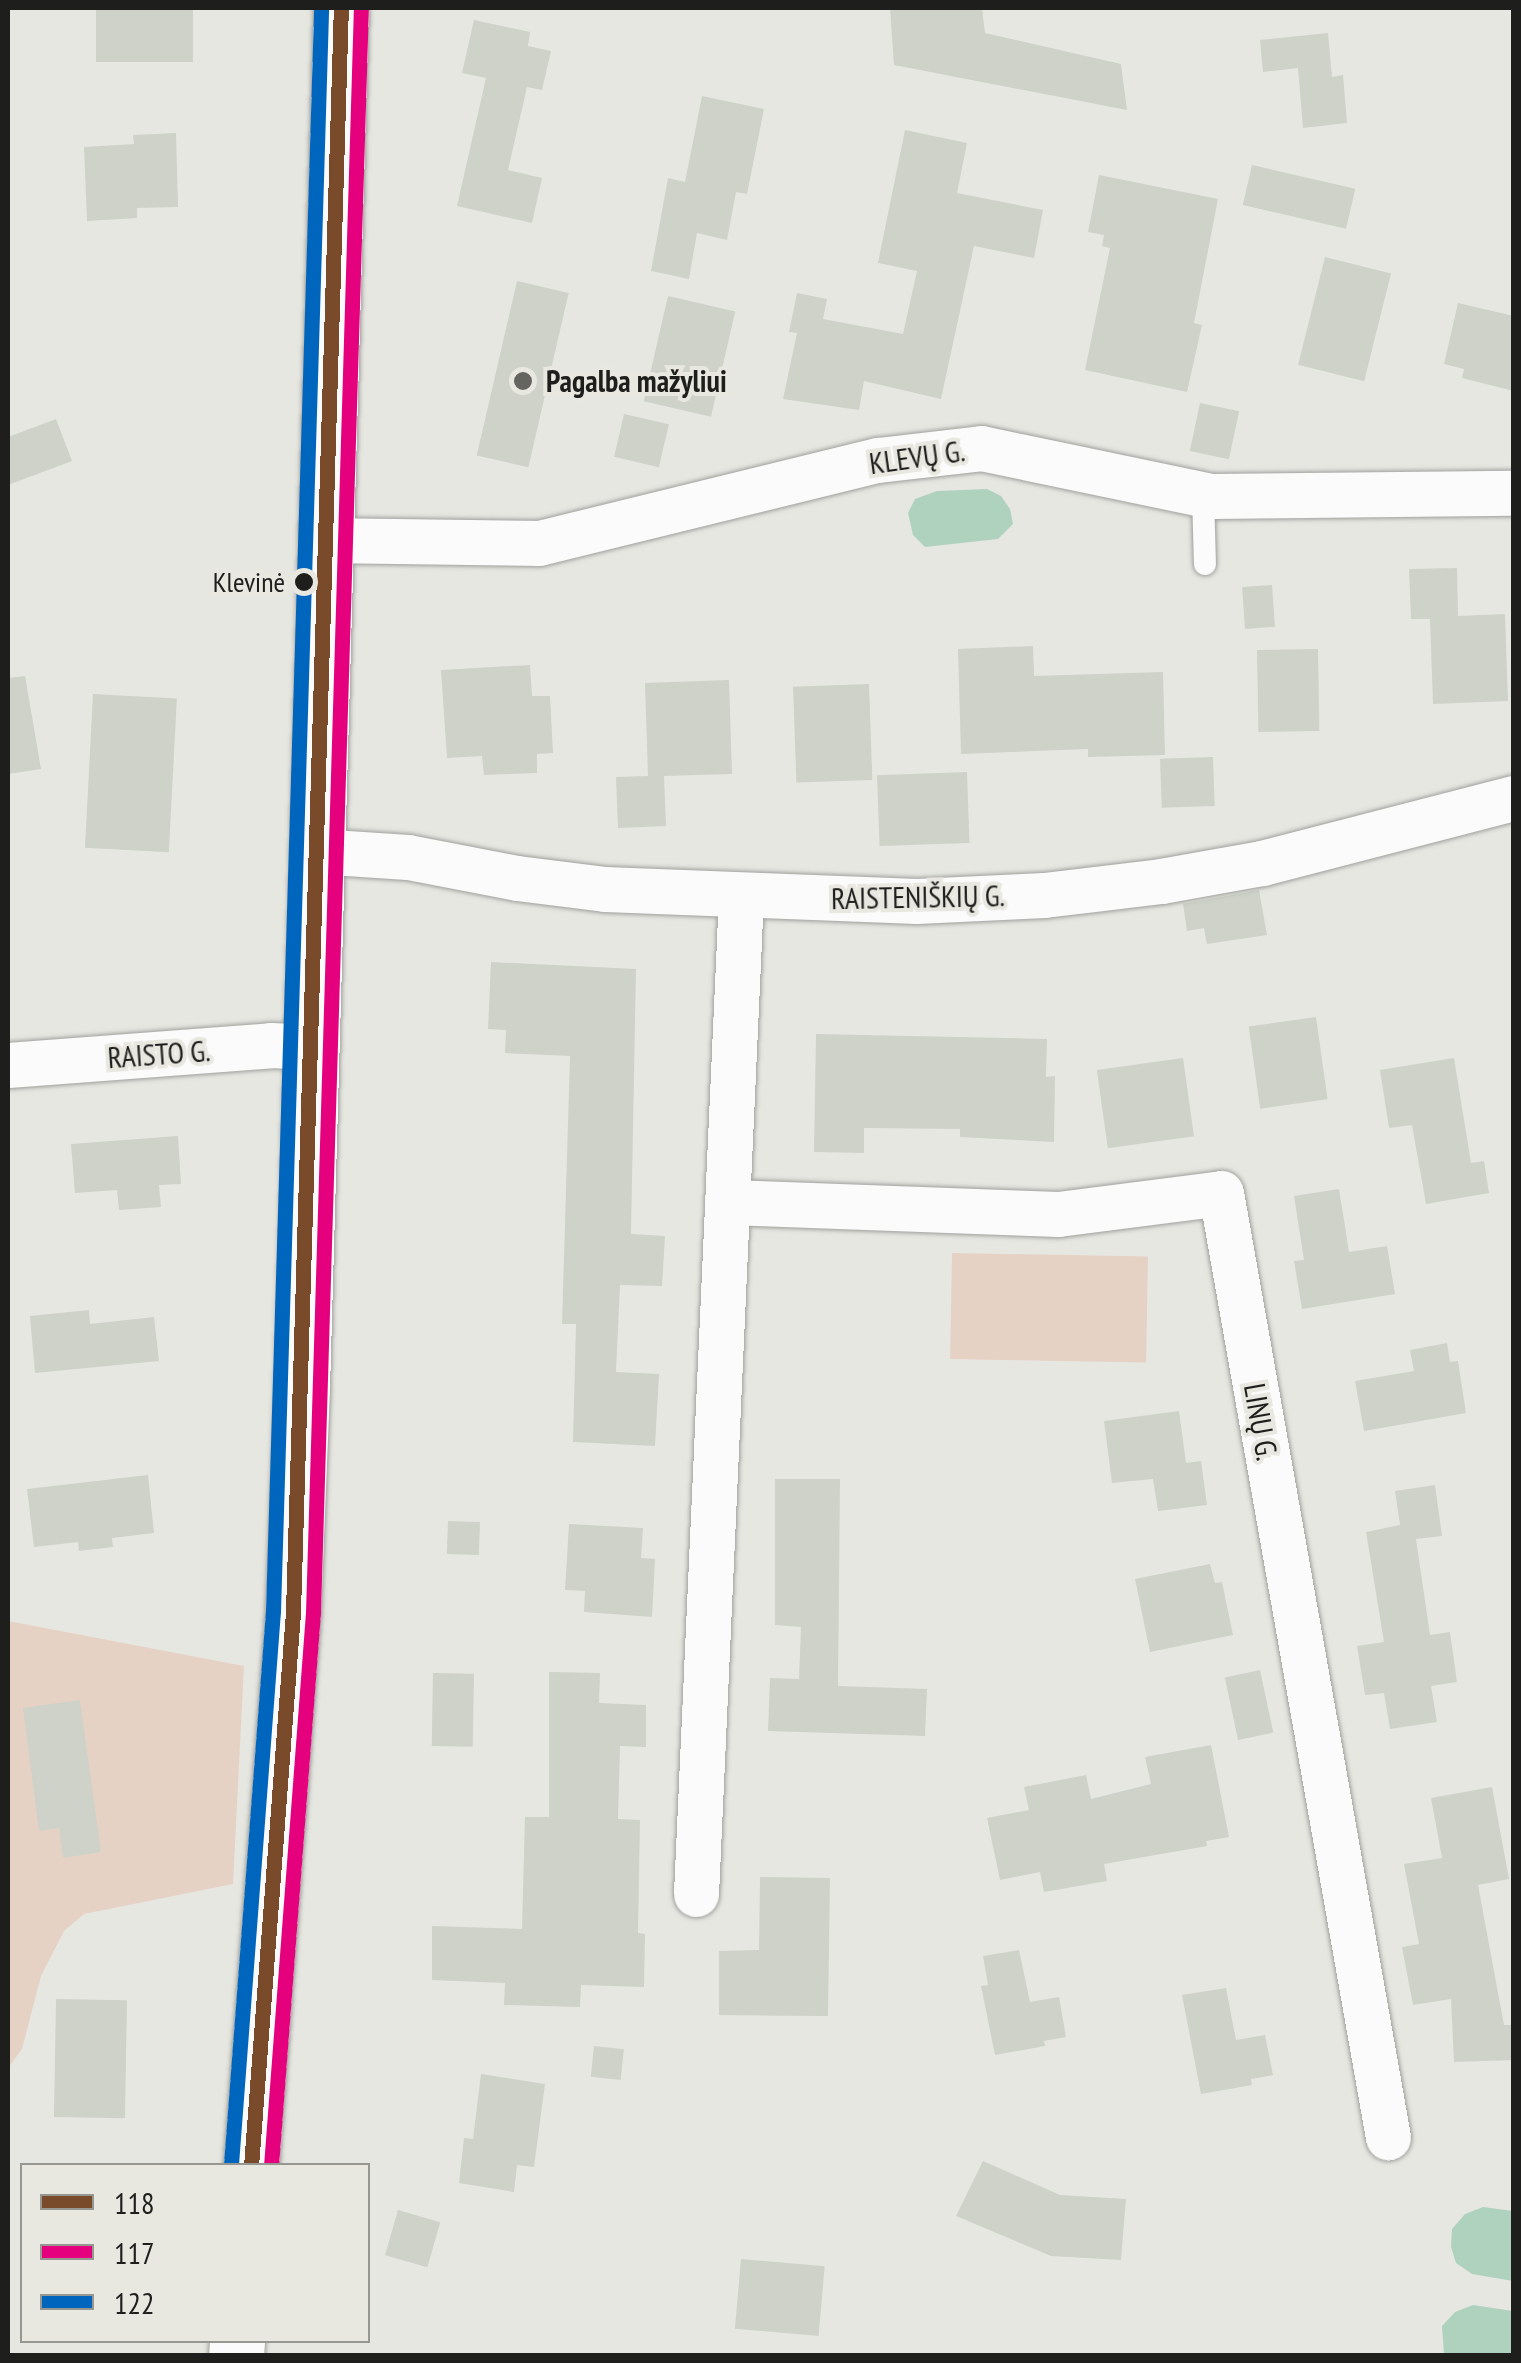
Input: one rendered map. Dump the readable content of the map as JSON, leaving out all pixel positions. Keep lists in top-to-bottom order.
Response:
{
  "streets": {
    "street": [
      "KLEVŲ G.",
      "RAISTENIŠKIŲ G.",
      "RAISTO G.",
      "LINŲ G."
    ]
  },
  "places": ["Pagalba mažyliui", "Klevinė"],
  "lines": ["transit line 118", "transit line 122", "transit line 117"],
  "legend": ["118", "117", "122"]
}
